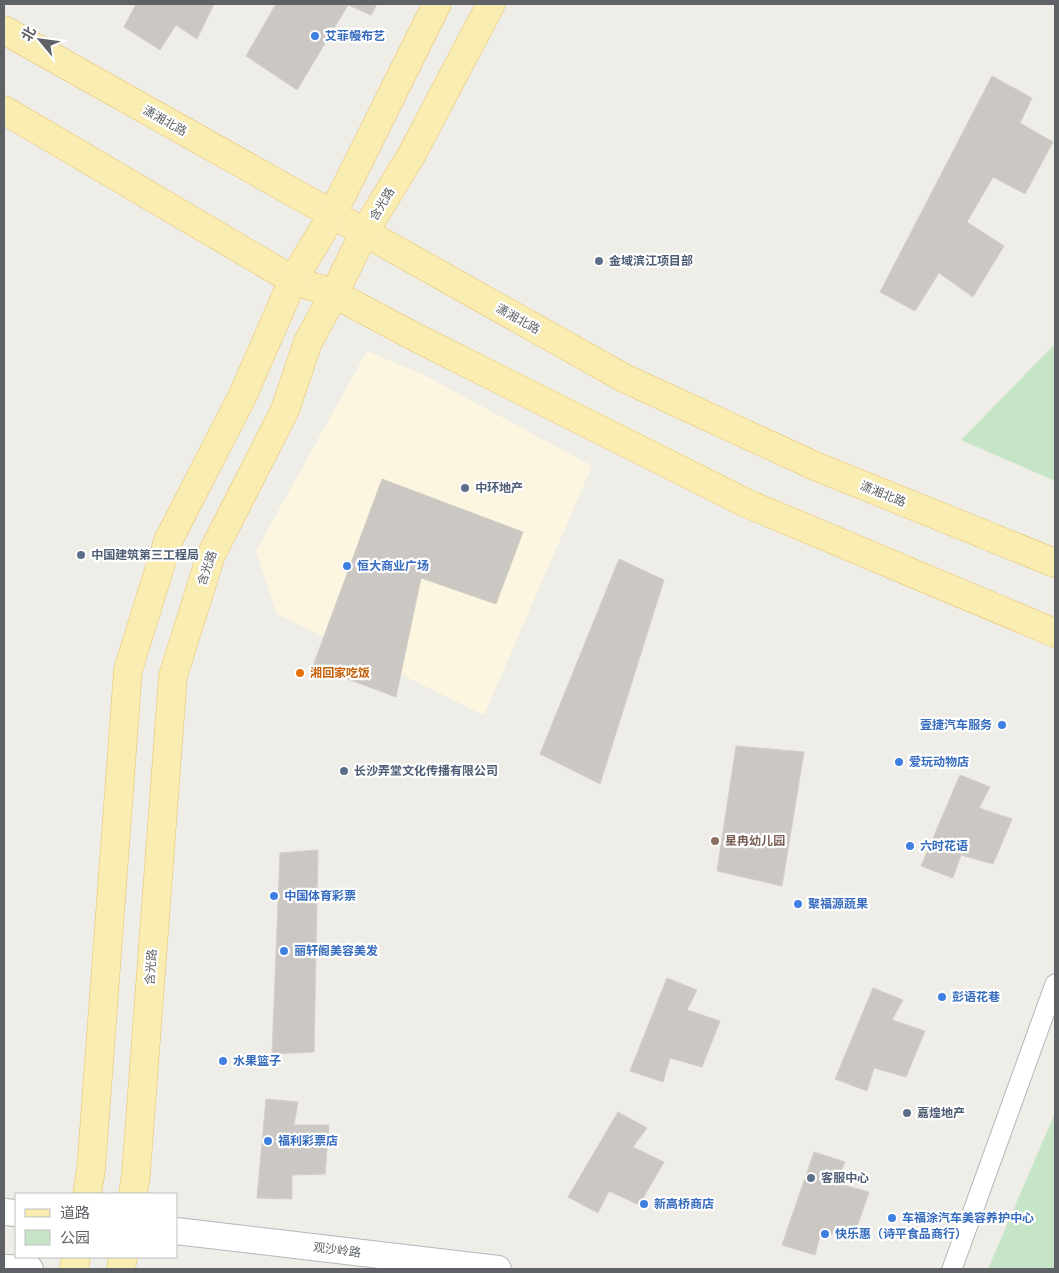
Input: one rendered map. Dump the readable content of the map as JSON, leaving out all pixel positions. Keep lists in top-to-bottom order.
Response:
{
  "streets": {
    "main road": ["潇湘北路", "含光路", "观沙岭路"]
  },
  "crossings": [
    ["潇湘北路", "含光路"]
  ],
  "places": [
    "艾菲幔布艺",
    "金域滨江项目部",
    "中环地产",
    "中国建筑第三工程局",
    "恒大商业广场",
    "湘回家吃饭",
    "壹捷汽车服务",
    "爱玩动物店",
    "长沙弄堂文化传播有限公司",
    "星冉幼儿园",
    "六时花语",
    "中国体育彩票",
    "聚福源蔬果",
    "丽轩阁美容美发",
    "彭语花巷",
    "水果篮子",
    "嘉煌地产",
    "福利彩票店",
    "客服中心",
    "新高桥商店",
    "车福涂汽车美容养护中心",
    "快乐惠（诗平食品商行）"
  ],
  "legend": ["道路", "公园"],
  "north": "top left"
}
